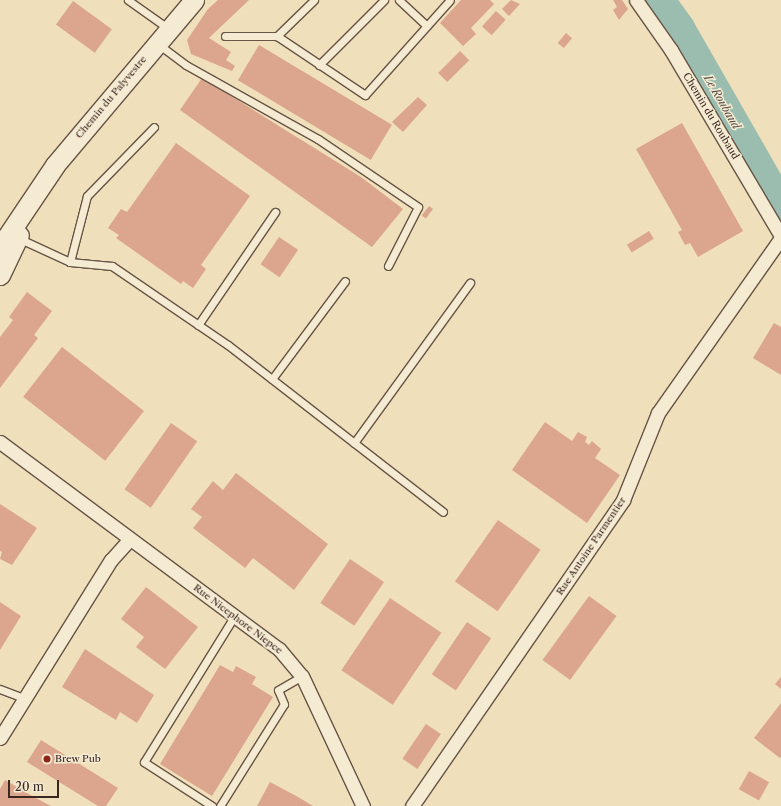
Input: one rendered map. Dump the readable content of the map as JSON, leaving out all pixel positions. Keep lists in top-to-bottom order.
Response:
{
  "streets": {
    "street": [
      "Chemin du Palyvestre",
      "Chemin du Roubaud",
      "Rue Antoine Parmentier",
      "Rue Nicephore Niepce"
    ]
  },
  "crossings": [
    ["Chemin du Roubaud", "Rue Antoine Parmentier"]
  ],
  "water": ["Le Roubaud"],
  "places": ["Brew Pub"],
  "scale_bar": "20 m"
}
